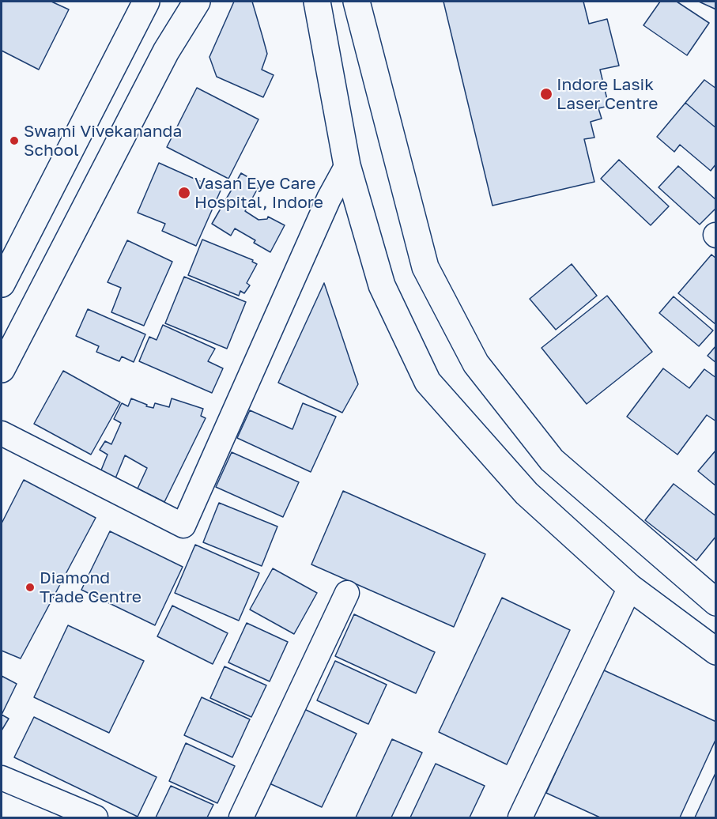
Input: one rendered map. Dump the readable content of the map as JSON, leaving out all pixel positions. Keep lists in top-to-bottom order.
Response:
{
  "places": [
    "Indore Lasik Laser Centre",
    "Swami Vivekananda School",
    "Vasan Eye Care Hospital, Indore",
    "Diamond Trade Centre"
  ]
}
